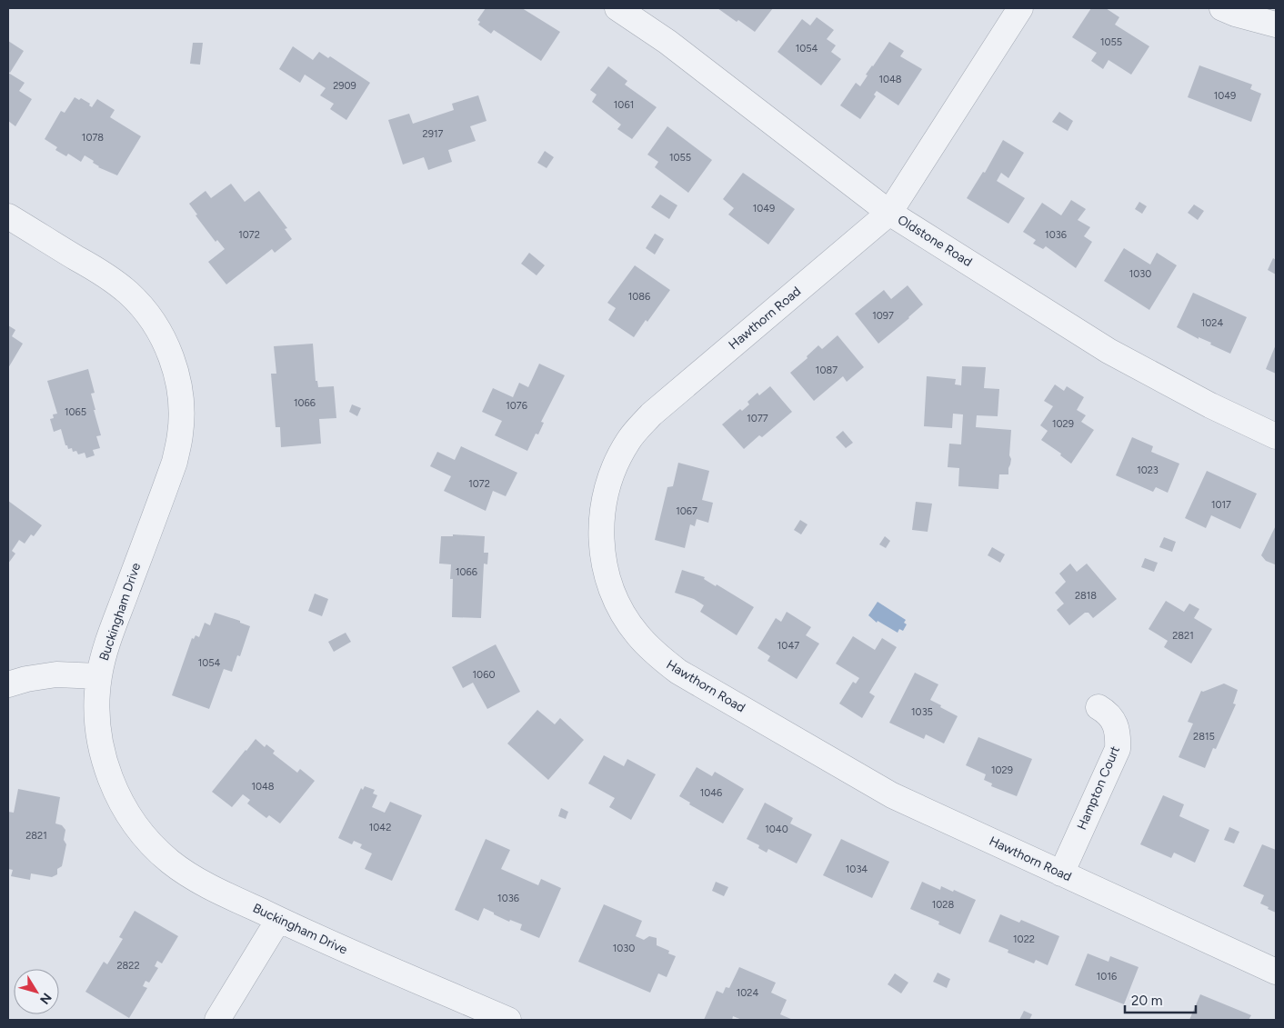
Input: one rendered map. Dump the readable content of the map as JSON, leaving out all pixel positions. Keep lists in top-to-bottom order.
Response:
{
  "streets": {
    "street": [
      "Oldstone Road",
      "Hawthorn Road",
      "Buckingham Drive",
      "Hampton Court"
    ]
  },
  "crossings": [
    ["Oldstone Road", "Hawthorn Road"],
    ["Hawthorn Road", "Hampton Court"]
  ],
  "house_numbers": [
    "1055",
    "1054",
    "1048",
    "2909",
    "1049",
    "1061",
    "2917",
    "1078",
    "1055",
    "1049",
    "1072",
    "1036",
    "1030",
    "1086",
    "1097",
    "1024",
    "1087",
    "1066",
    "1076",
    "1065",
    "1077",
    "1029",
    "1023",
    "1072",
    "1017",
    "1067",
    "1066",
    "2818",
    "2821",
    "1047",
    "1054",
    "1060",
    "1035",
    "2815",
    "1029",
    "1048",
    "1046",
    "1042",
    "1040",
    "2821",
    "1034",
    "1036",
    "1028",
    "1022",
    "1030",
    "2822",
    "1016",
    "1024"
  ],
  "scale_bar": "20 m",
  "north": "bottom right"
}
